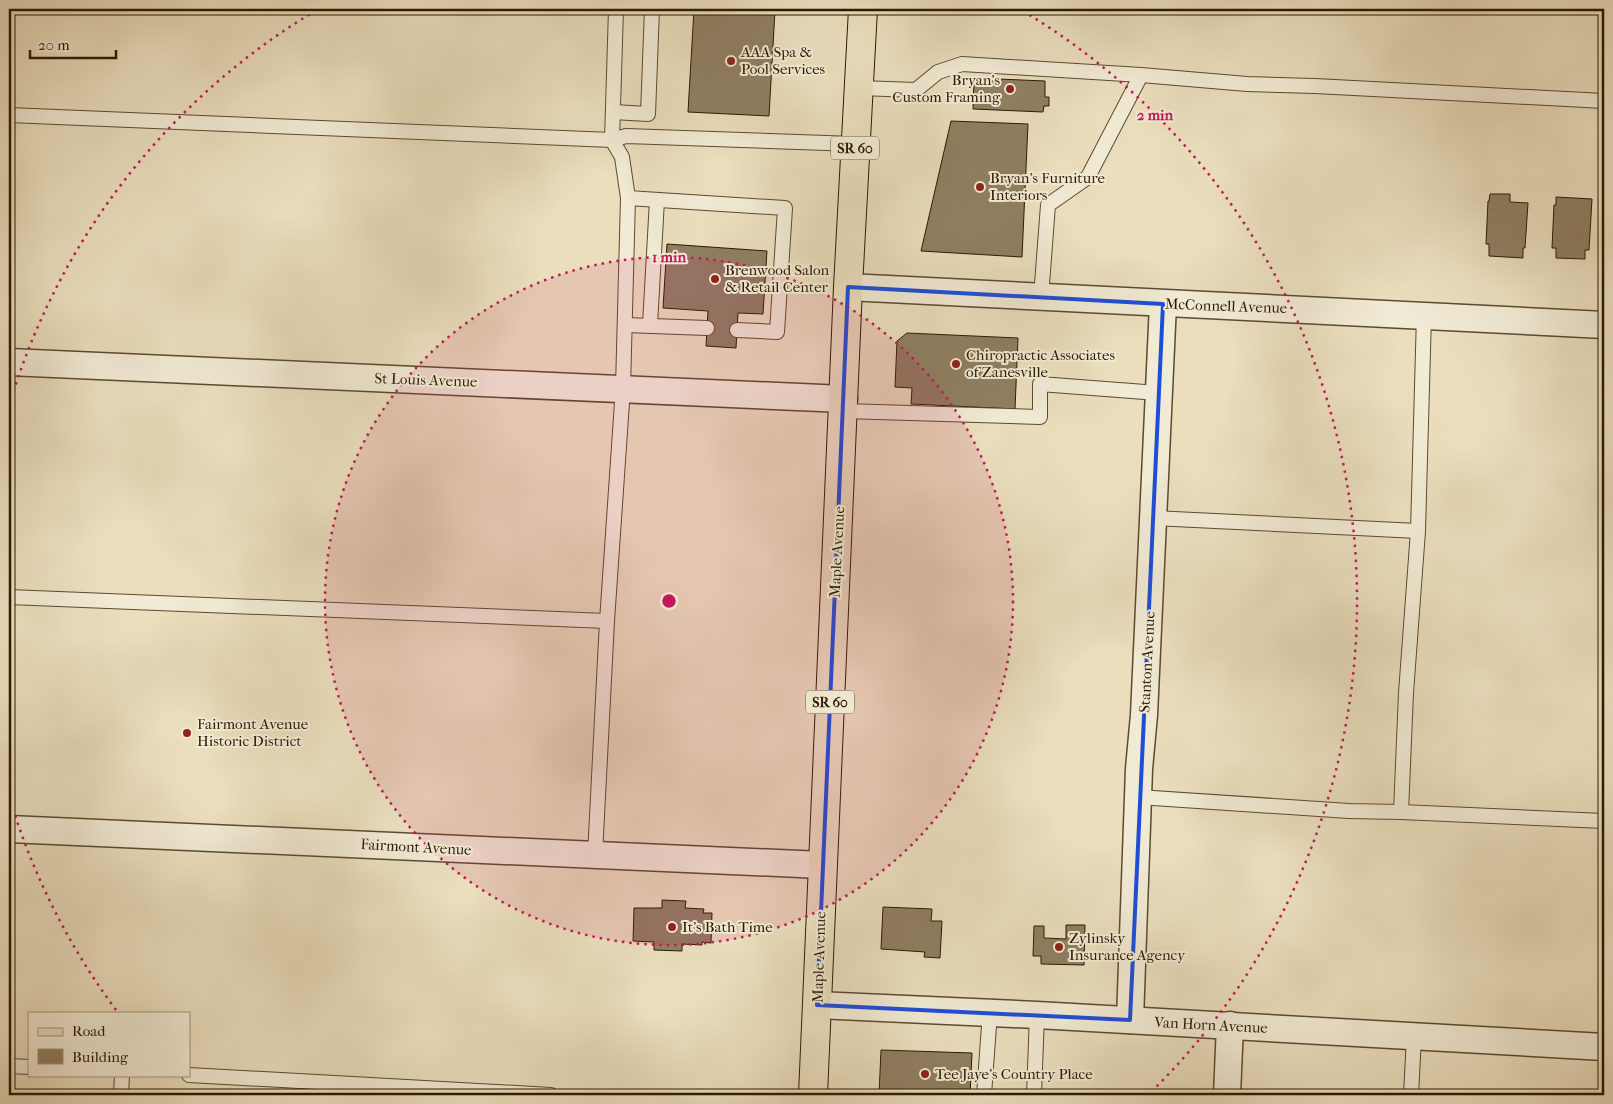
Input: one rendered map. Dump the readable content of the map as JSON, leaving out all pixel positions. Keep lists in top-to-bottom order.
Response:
{
  "streets": {
    "main road": ["SR 60", "Maple Avenue"],
    "street": [
      "McConnell Avenue",
      "St Louis Avenue",
      "Stanton Avenue",
      "Fairmont Avenue",
      "Van Horn Avenue"
    ]
  },
  "crossings": [
    ["McConnell Avenue", "Maple Avenue"],
    ["McConnell Avenue", "Stanton Avenue"],
    ["St Louis Avenue", "Maple Avenue"],
    ["Maple Avenue", "Fairmont Avenue"],
    ["Maple Avenue", "Van Horn Avenue"],
    ["Stanton Avenue", "Van Horn Avenue"]
  ],
  "places": [
    "AAA Spa & Pool Services",
    "Bryan's Custom Framing",
    "Bryan's Furniture Interiors",
    "Brenwood Salon & Retail Center",
    "Chiropractic Associates of Zanesville",
    "Fairmont Avenue Historic District",
    "It's Bath Time",
    "Zylinsky Insurance Agency",
    "Tee Jaye's Country Place"
  ],
  "legend": ["Road", "Building"],
  "scale_bar": "20 m",
  "rings": ["2 min", "1 min"]
}
